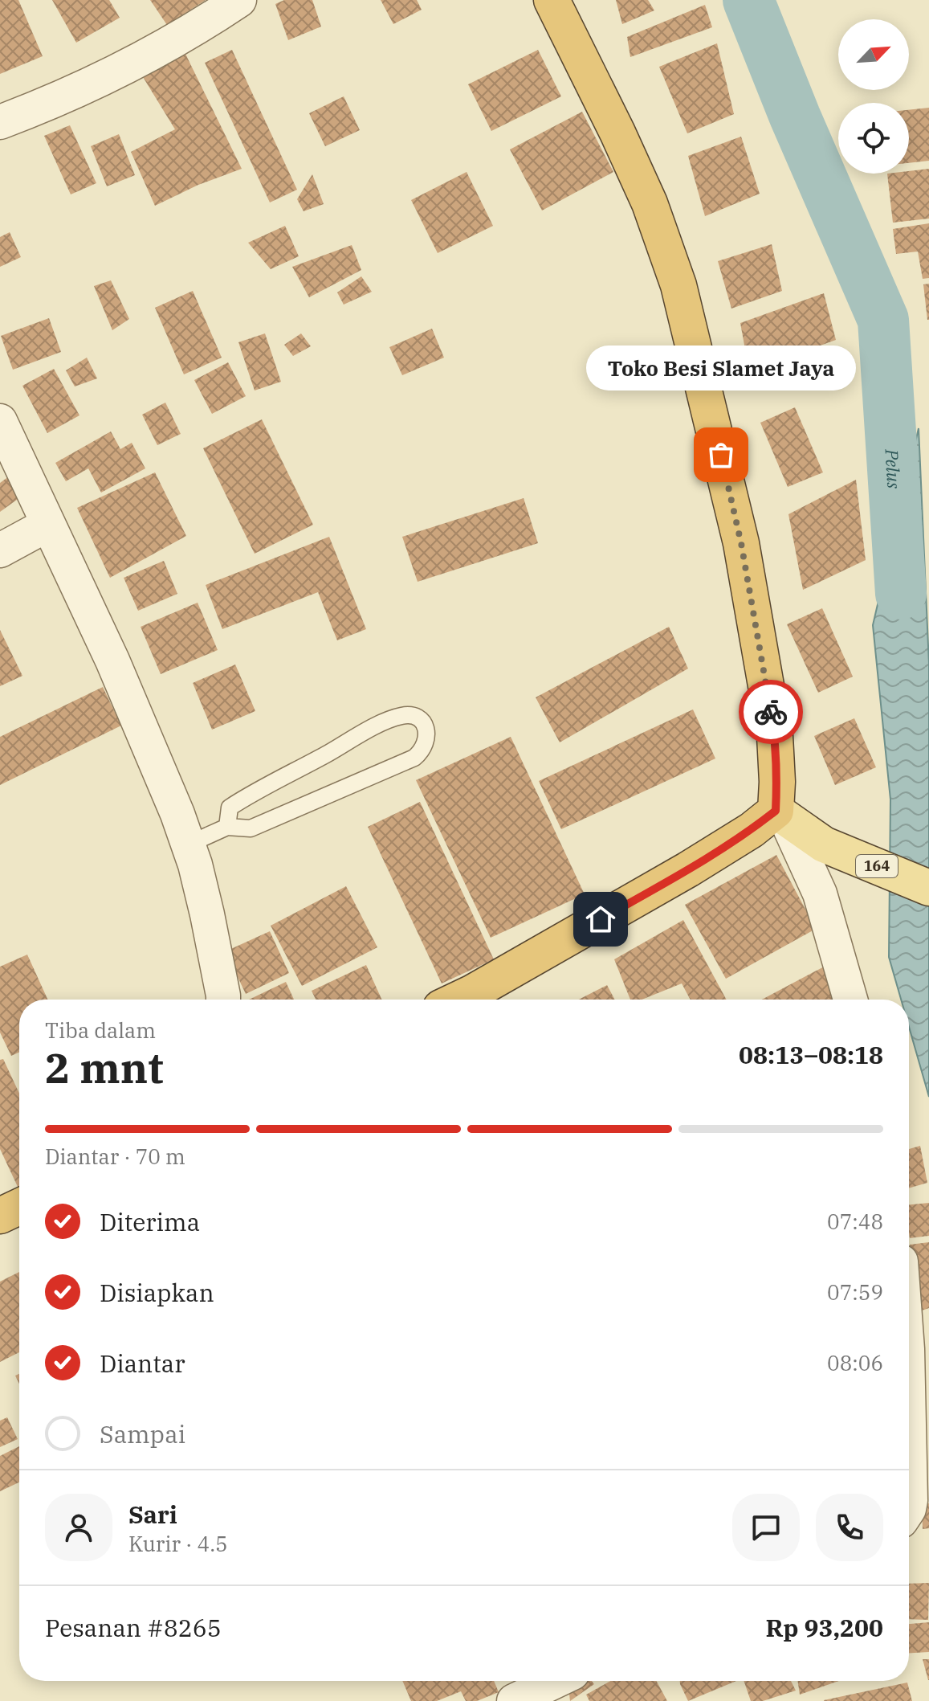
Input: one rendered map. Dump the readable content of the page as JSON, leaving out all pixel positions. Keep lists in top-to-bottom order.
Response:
{
  "streets": {
    "main road": ["164"]
  },
  "water": ["Pelus"],
  "places": ["Toko Besi Slamet Jaya"],
  "north": "top right",
  "page": {
    "bubble": "Toko Besi Slamet Jaya",
    "heading": ["2 mnt", "Tiba dalam", "08:13–08:18"],
    "panel": [
      "Sari",
      "Kurir · 4.5",
      "Pesanan #8265",
      "Rp 93,200"
    ],
    "bar": "Diantar · 70 m",
    "list": [
      ["Diterima", "07:48"],
      ["Disiapkan", "07:59"],
      ["Diantar", "08:06"],
      "Sampai"
    ]
  }
}
